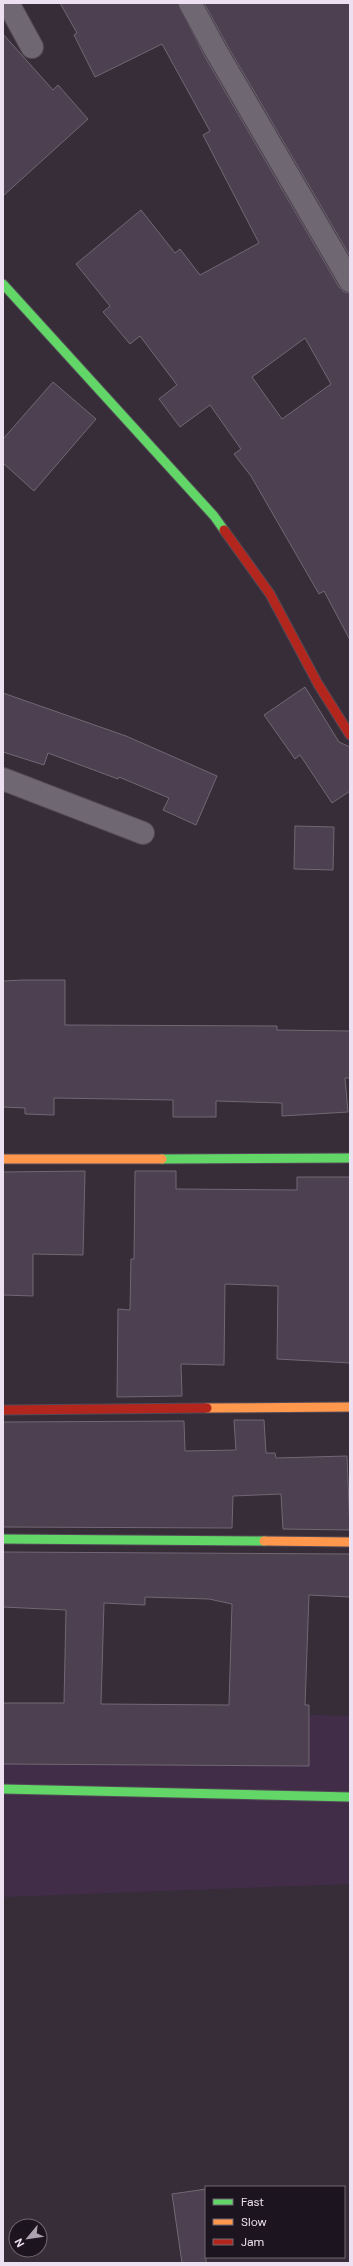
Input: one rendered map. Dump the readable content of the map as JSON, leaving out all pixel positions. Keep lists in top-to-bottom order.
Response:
{
  "legend": ["Fast", "Slow", "Jam"],
  "north": "bottom left"
}
